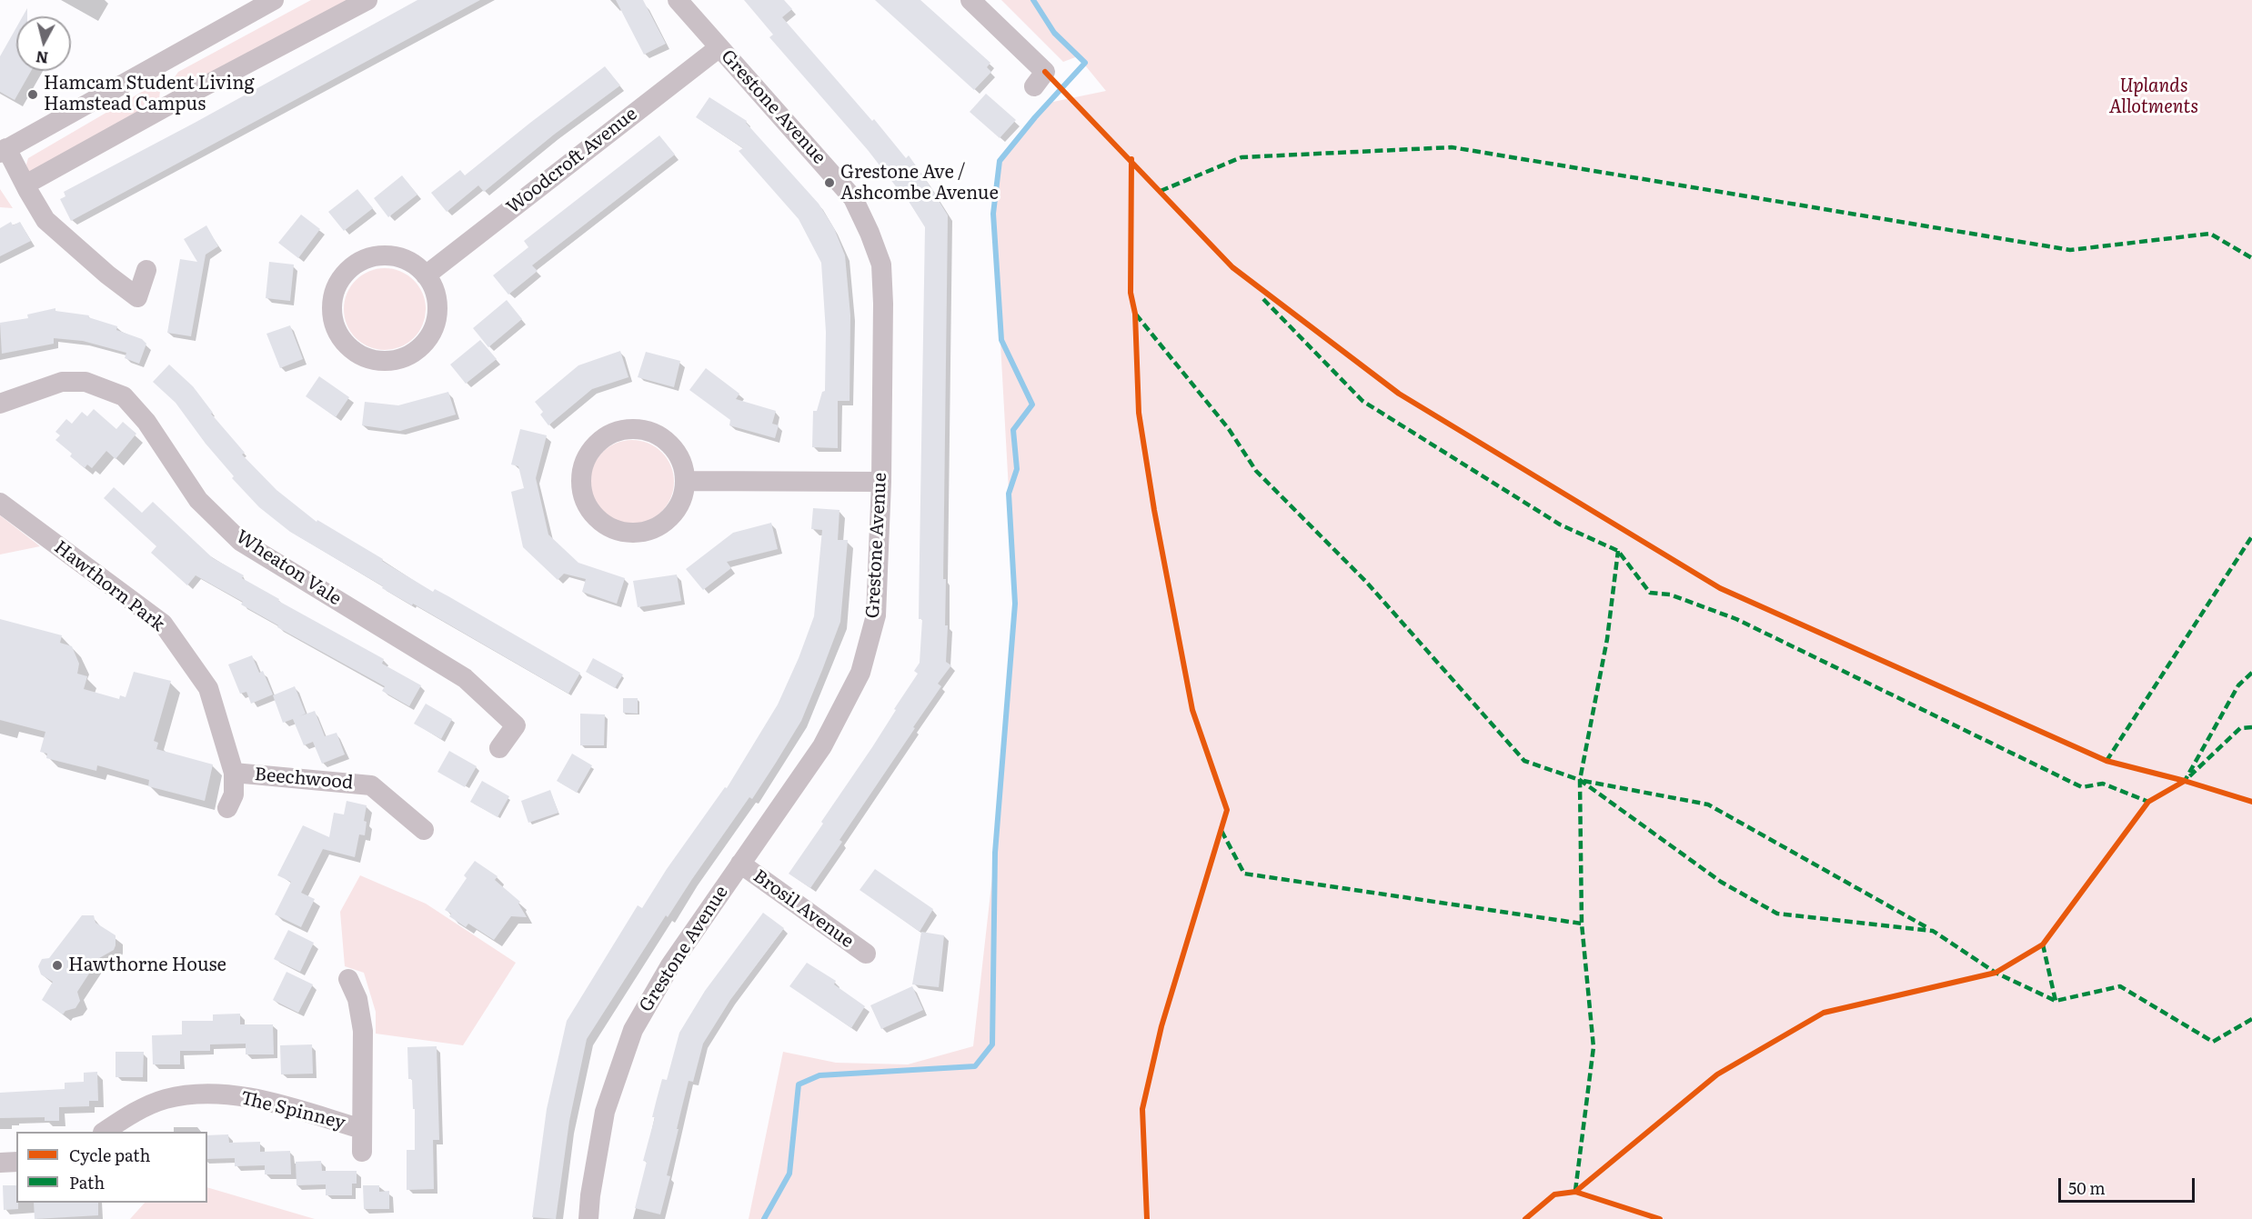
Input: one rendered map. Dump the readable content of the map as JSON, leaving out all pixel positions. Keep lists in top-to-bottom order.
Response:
{
  "streets": {
    "street": [
      "Grestone Avenue",
      "Woodcroft Avenue",
      "Wheaton Vale",
      "Hawthorn Park",
      "Beechwood",
      "Brosil Avenue",
      "The Spinney"
    ]
  },
  "crossings": [
    ["Grestone Avenue", "Woodcroft Avenue"],
    ["Grestone Avenue", "Brosil Avenue"],
    ["Hawthorn Park", "Beechwood"]
  ],
  "parks": ["Uplands Allotments"],
  "places": ["Hamcam Student Living Hamstead Campus", "Grestone Ave / Ashcombe Avenue", "Hawthorne House"],
  "legend": ["Cycle path", "Path"],
  "scale_bar": "50 m",
  "north": "bottom"
}
